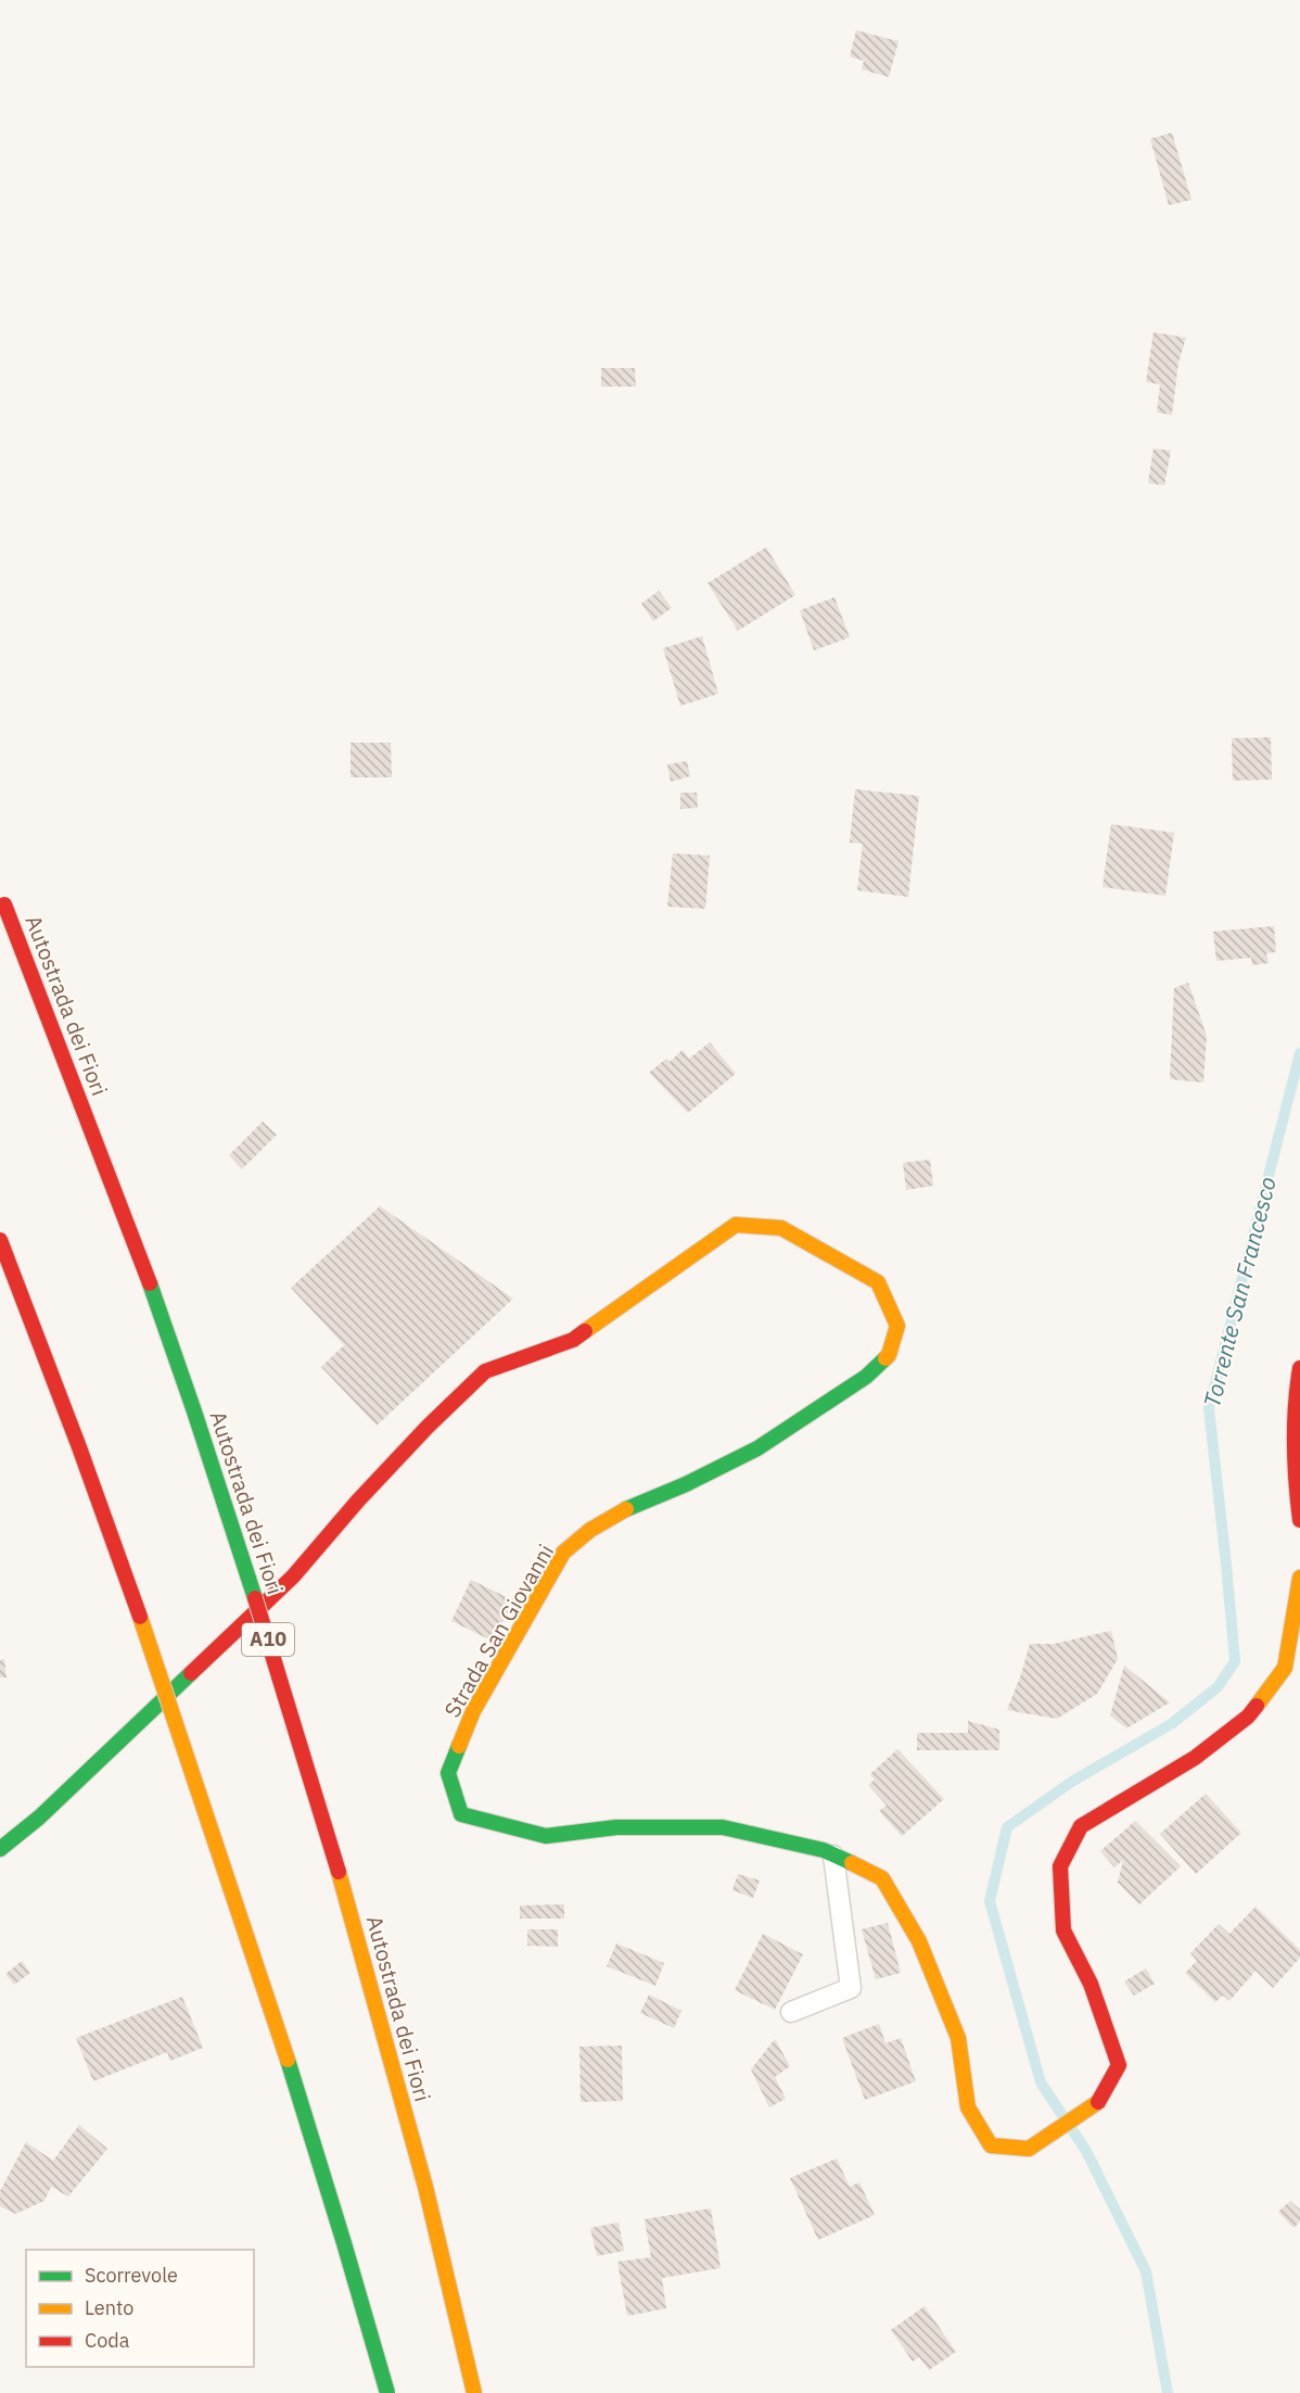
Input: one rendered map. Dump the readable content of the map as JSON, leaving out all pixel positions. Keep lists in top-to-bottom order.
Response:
{
  "streets": {
    "main road": ["Autostrada dei Fiori", "Strada San Giovanni", "A10"]
  },
  "water": ["Torrente San Francesco"],
  "legend": ["Scorrevole", "Lento", "Coda"]
}
